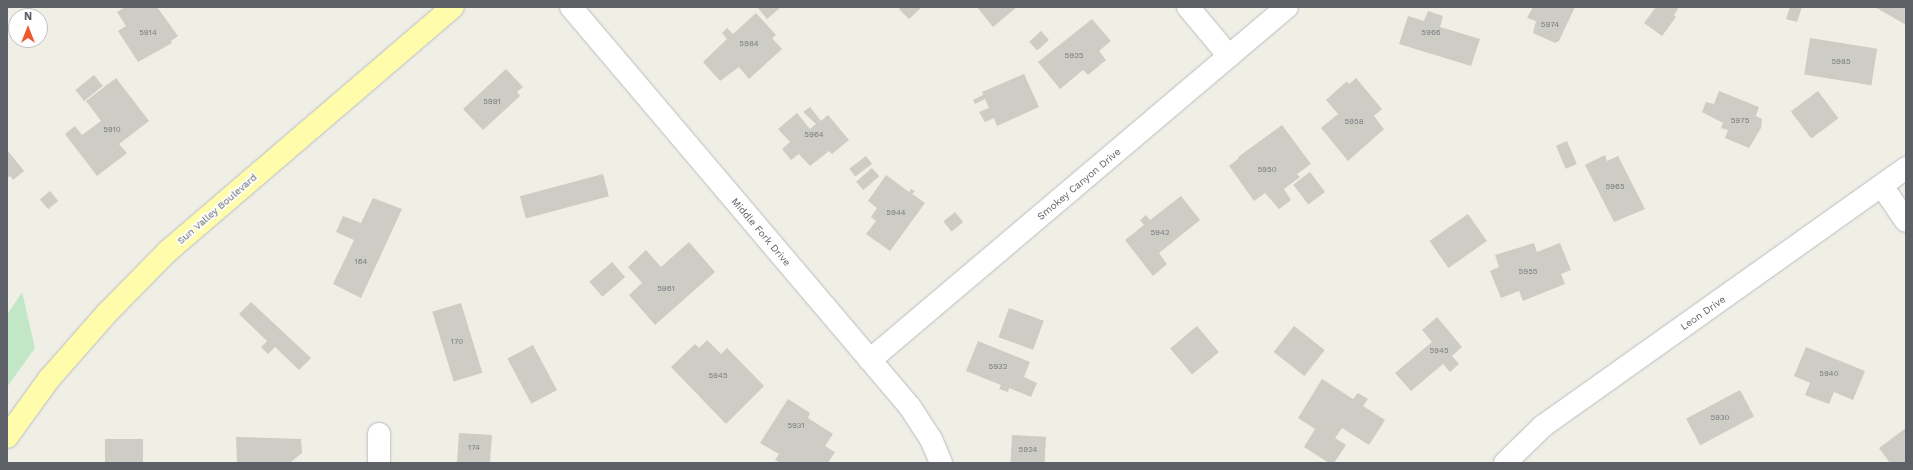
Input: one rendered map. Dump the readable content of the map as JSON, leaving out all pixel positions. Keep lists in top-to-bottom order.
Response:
{
  "streets": {
    "main road": ["Sun Valley Boulevard"],
    "street": ["Smokey Canyon Drive", "Middle Fork Drive", "Leon Drive"]
  },
  "crossings": [
    ["Smokey Canyon Drive", "Middle Fork Drive"]
  ],
  "house_numbers": [
    "5974",
    "5914",
    "5966",
    "5984",
    "5925",
    "5985",
    "5991",
    "5975",
    "5958",
    "5910",
    "5964",
    "5950",
    "5965",
    "5944",
    "5942",
    "164",
    "5955",
    "5961",
    "170",
    "5945",
    "5932",
    "5940",
    "5945",
    "5930",
    "5931",
    "174",
    "5924"
  ],
  "north": "top"
}
